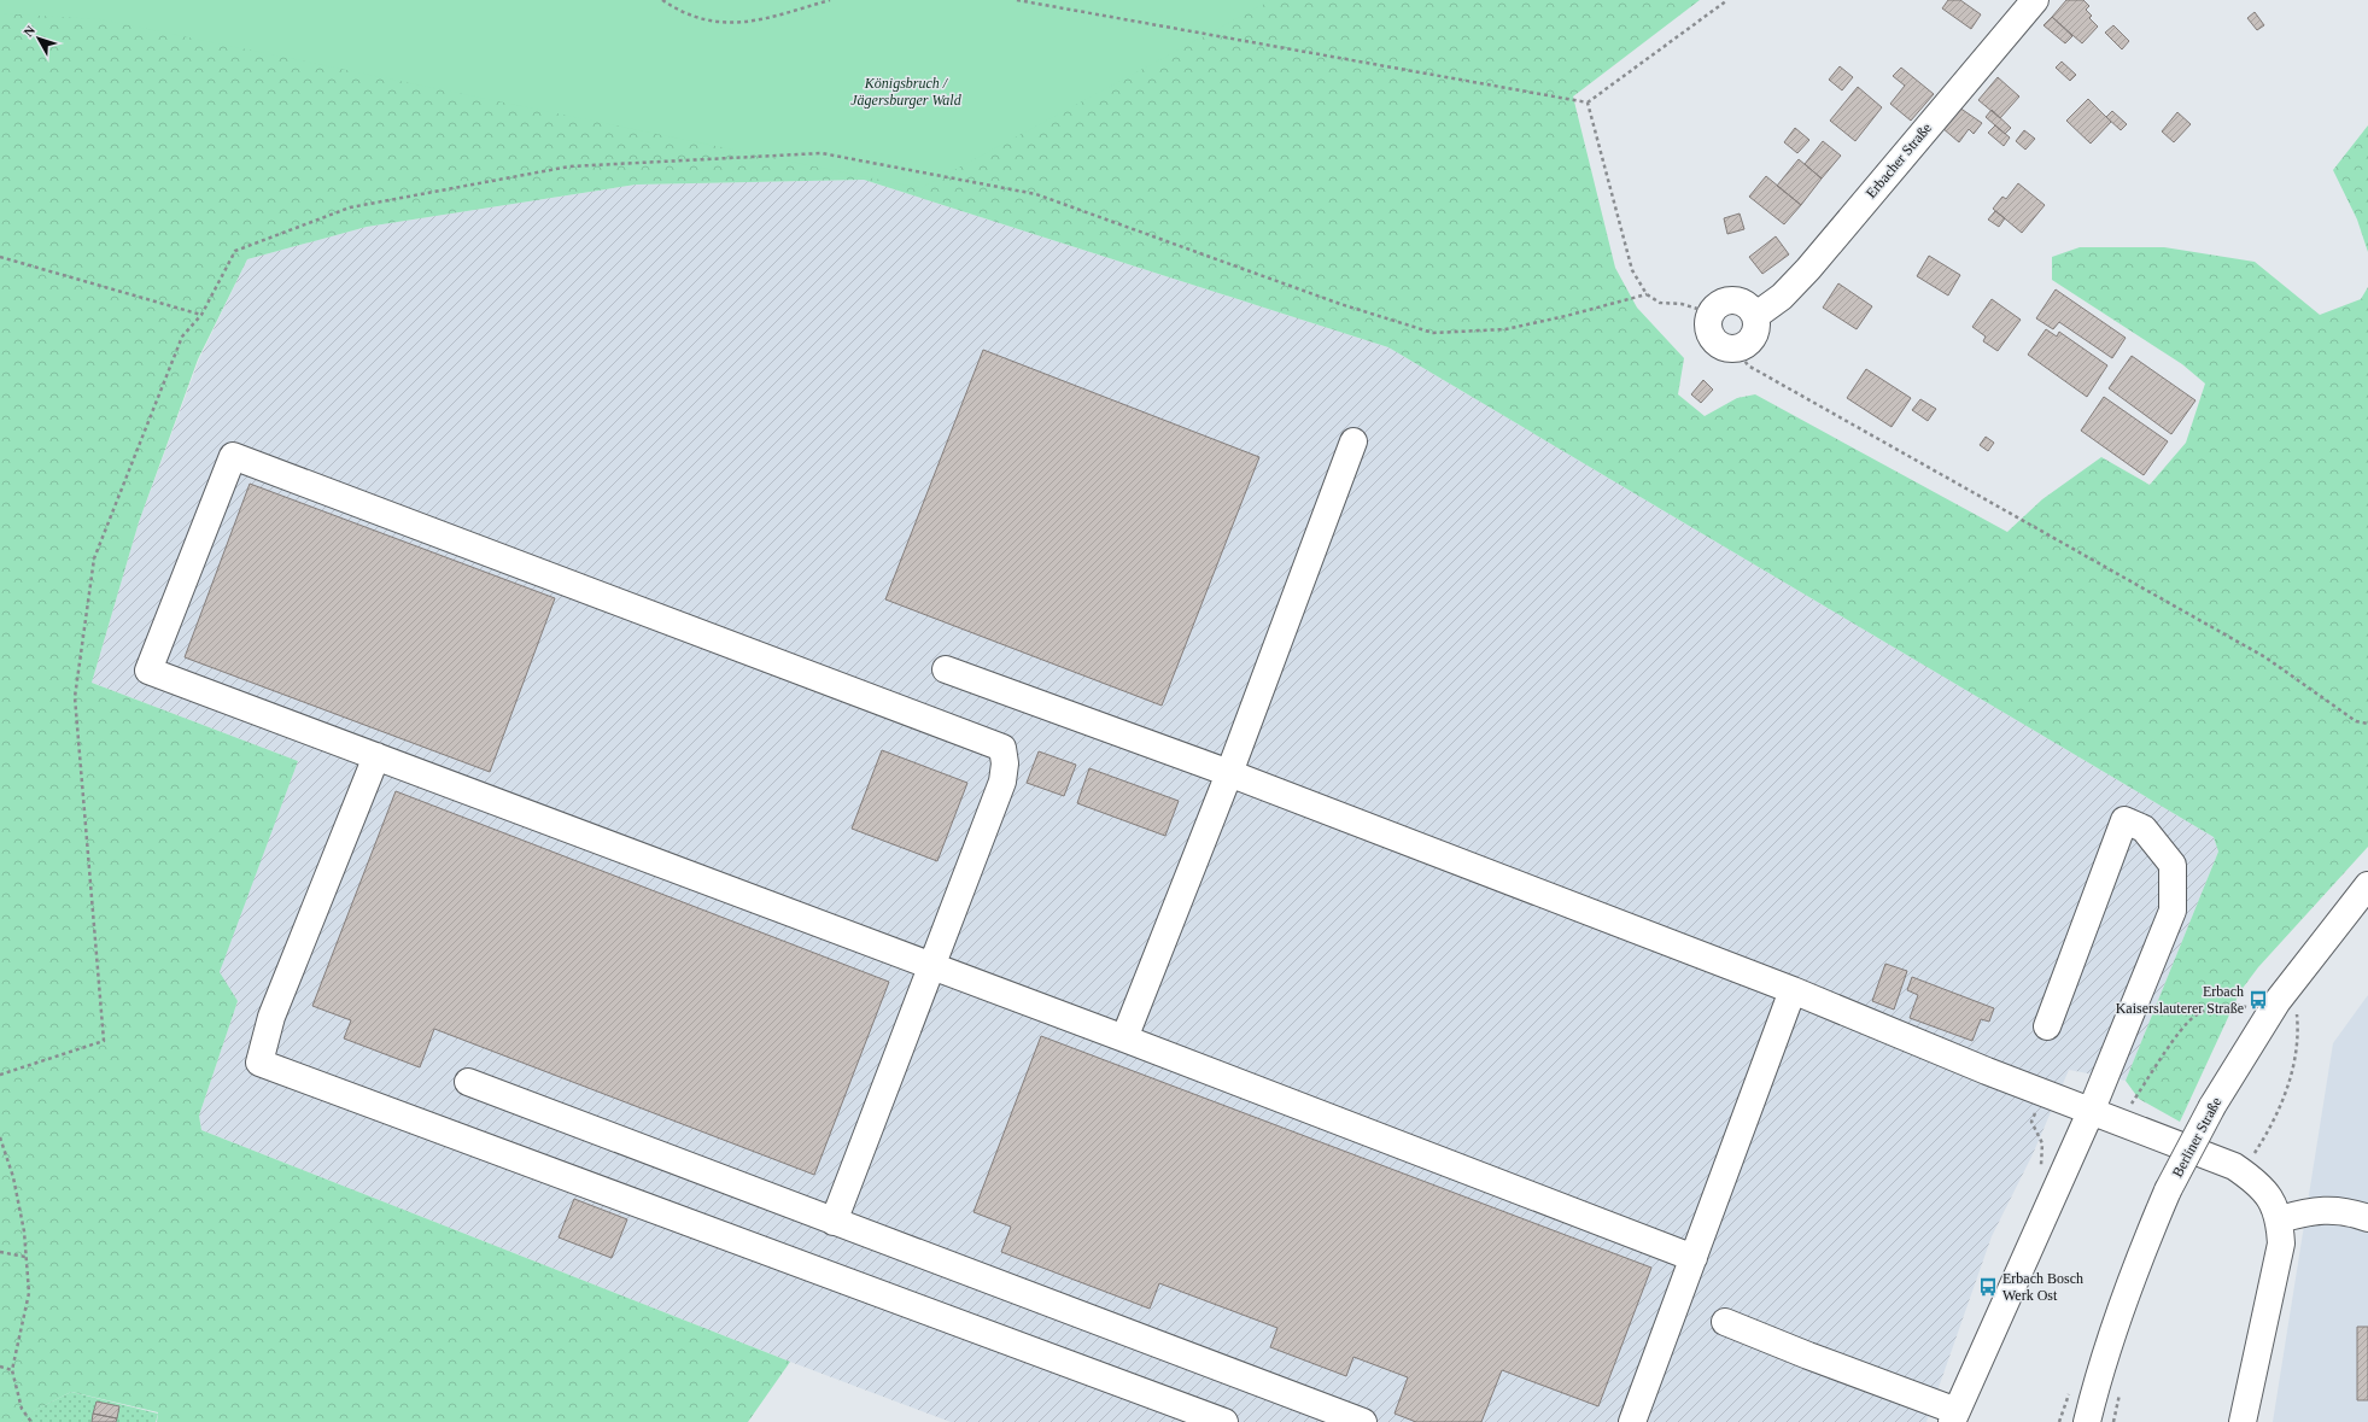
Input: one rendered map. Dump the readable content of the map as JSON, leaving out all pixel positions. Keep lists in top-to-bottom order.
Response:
{
  "streets": {
    "street": ["Erbacher Straße", "Berliner Straße"]
  },
  "parks": ["Königsbruch / Jägersburger Wald"],
  "places": {
    "bus stop": ["Erbach Kaiserslauterer Straße", "Erbach Bosch Werk Ost"]
  },
  "north": "top left"
}
